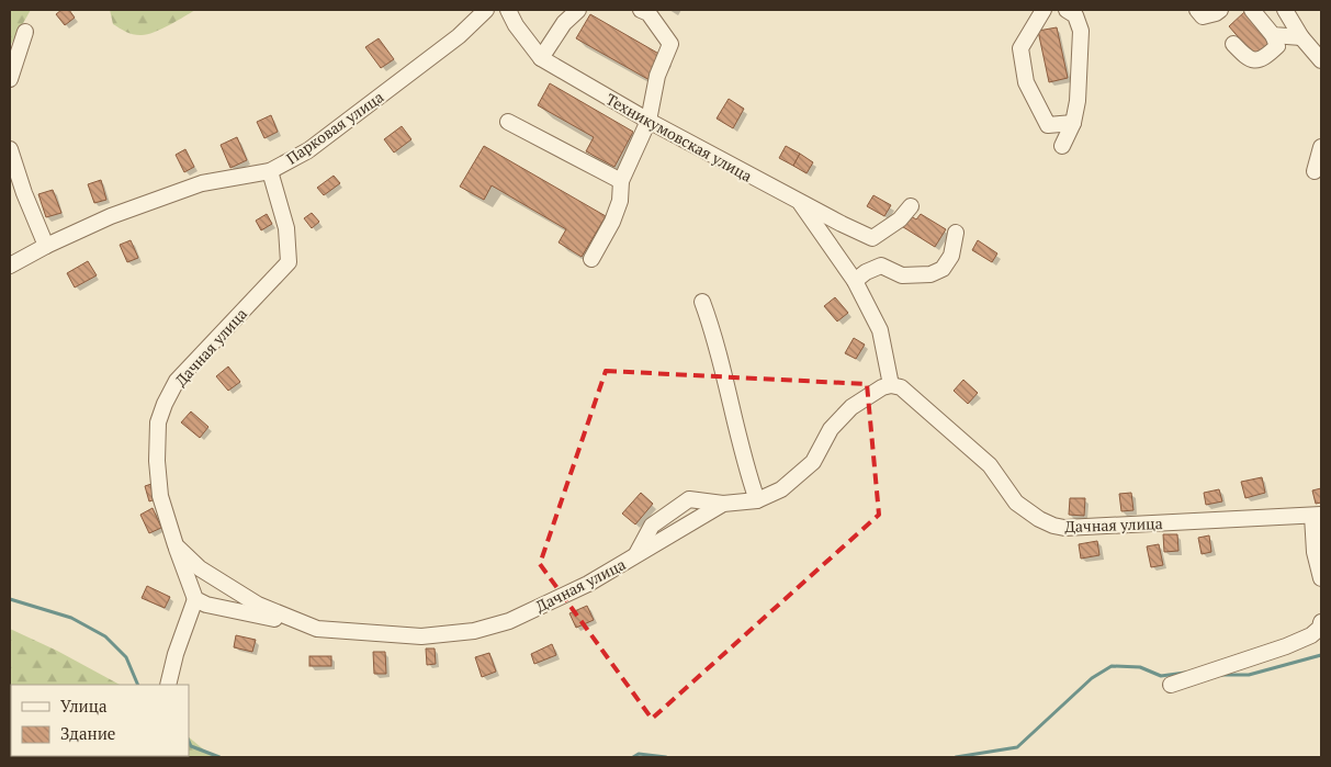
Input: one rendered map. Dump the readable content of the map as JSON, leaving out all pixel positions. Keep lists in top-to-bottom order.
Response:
{
  "streets": {
    "street": ["Парковая улица", "Техникумовская улица", "Дачная улица"]
  },
  "crossings": [
    ["Парковая улица", "Дачная улица"]
  ],
  "legend": ["Улица", "Здание"]
}
